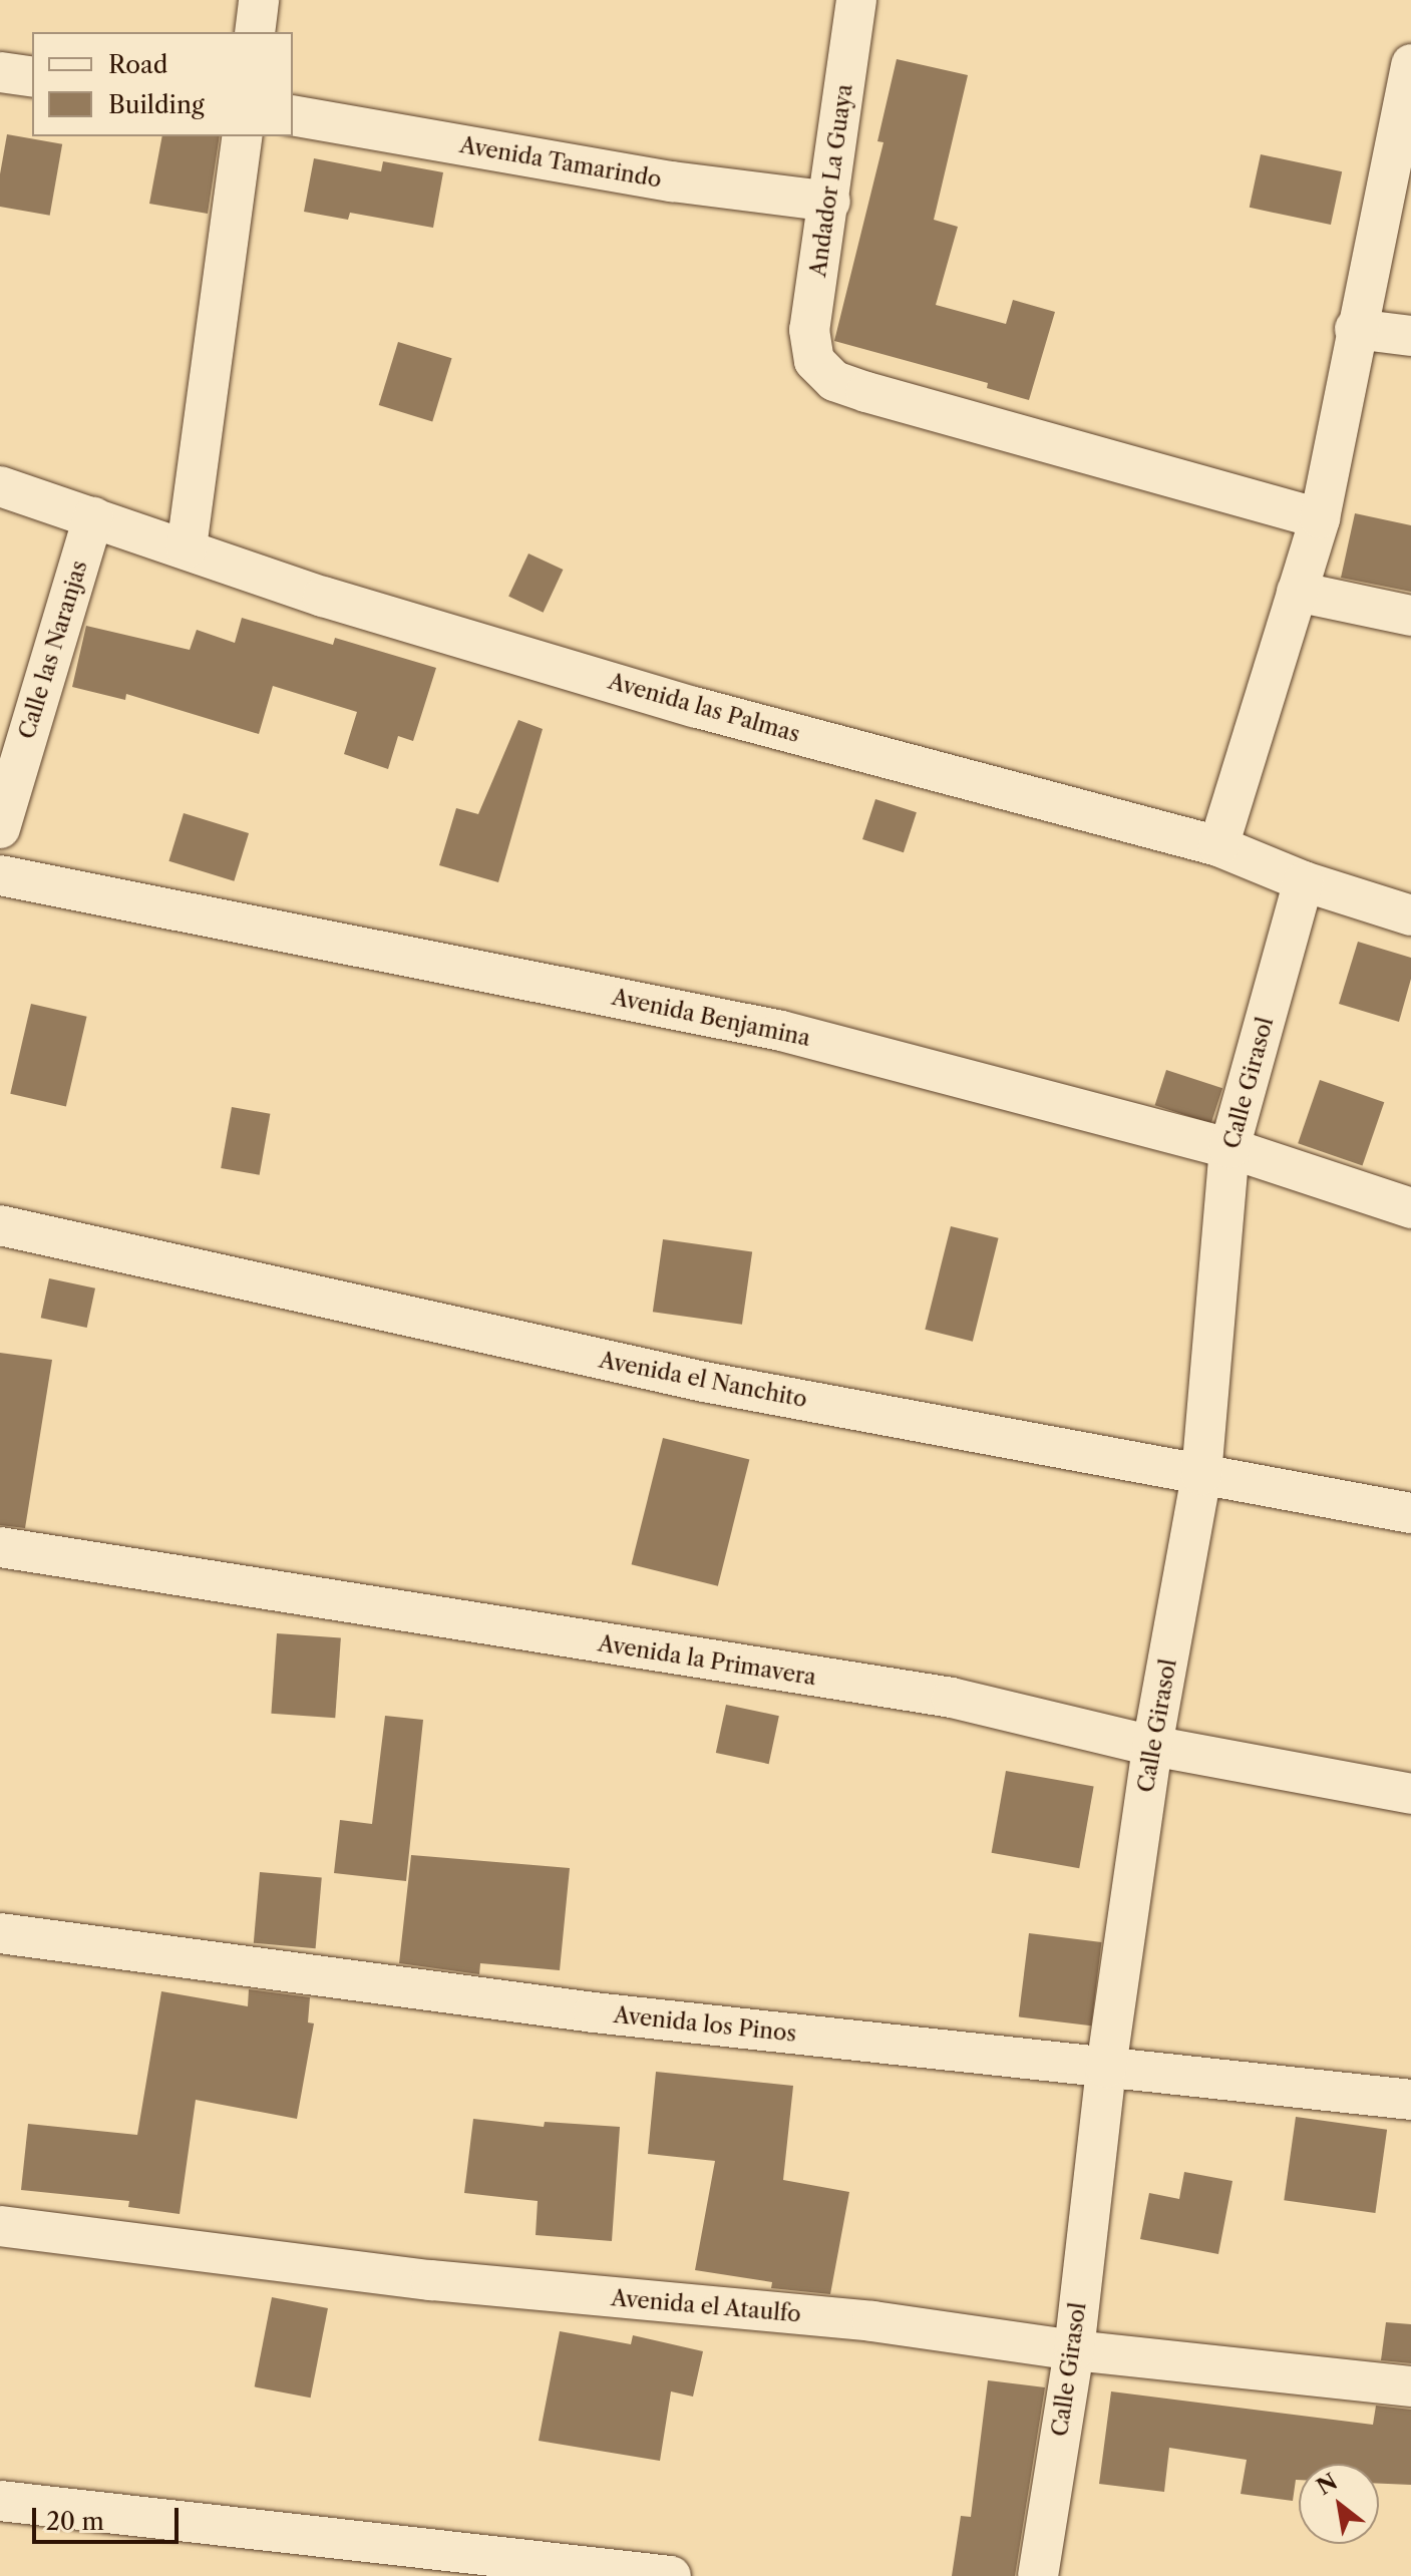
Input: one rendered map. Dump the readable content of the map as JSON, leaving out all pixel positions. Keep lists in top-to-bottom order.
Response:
{
  "streets": {
    "street": [
      "Avenida Tamarindo",
      "Andador La Guaya",
      "Calle las Naranjas",
      "Avenida las Palmas",
      "Avenida Benjamina",
      "Calle Girasol",
      "Avenida el Nanchito",
      "Avenida la Primavera",
      "Avenida los Pinos",
      "Avenida el Ataulfo"
    ]
  },
  "crossings": [
    ["Avenida Tamarindo", "Andador La Guaya"],
    ["Calle las Naranjas", "Avenida las Palmas"],
    ["Avenida las Palmas", "Calle Girasol"],
    ["Avenida Benjamina", "Calle Girasol"],
    ["Calle Girasol", "Avenida el Nanchito"],
    ["Calle Girasol", "Avenida la Primavera"],
    ["Calle Girasol", "Avenida los Pinos"],
    ["Calle Girasol", "Avenida el Ataulfo"]
  ],
  "legend": ["Road", "Building"],
  "scale_bar": "20 m",
  "north": "top left"
}
